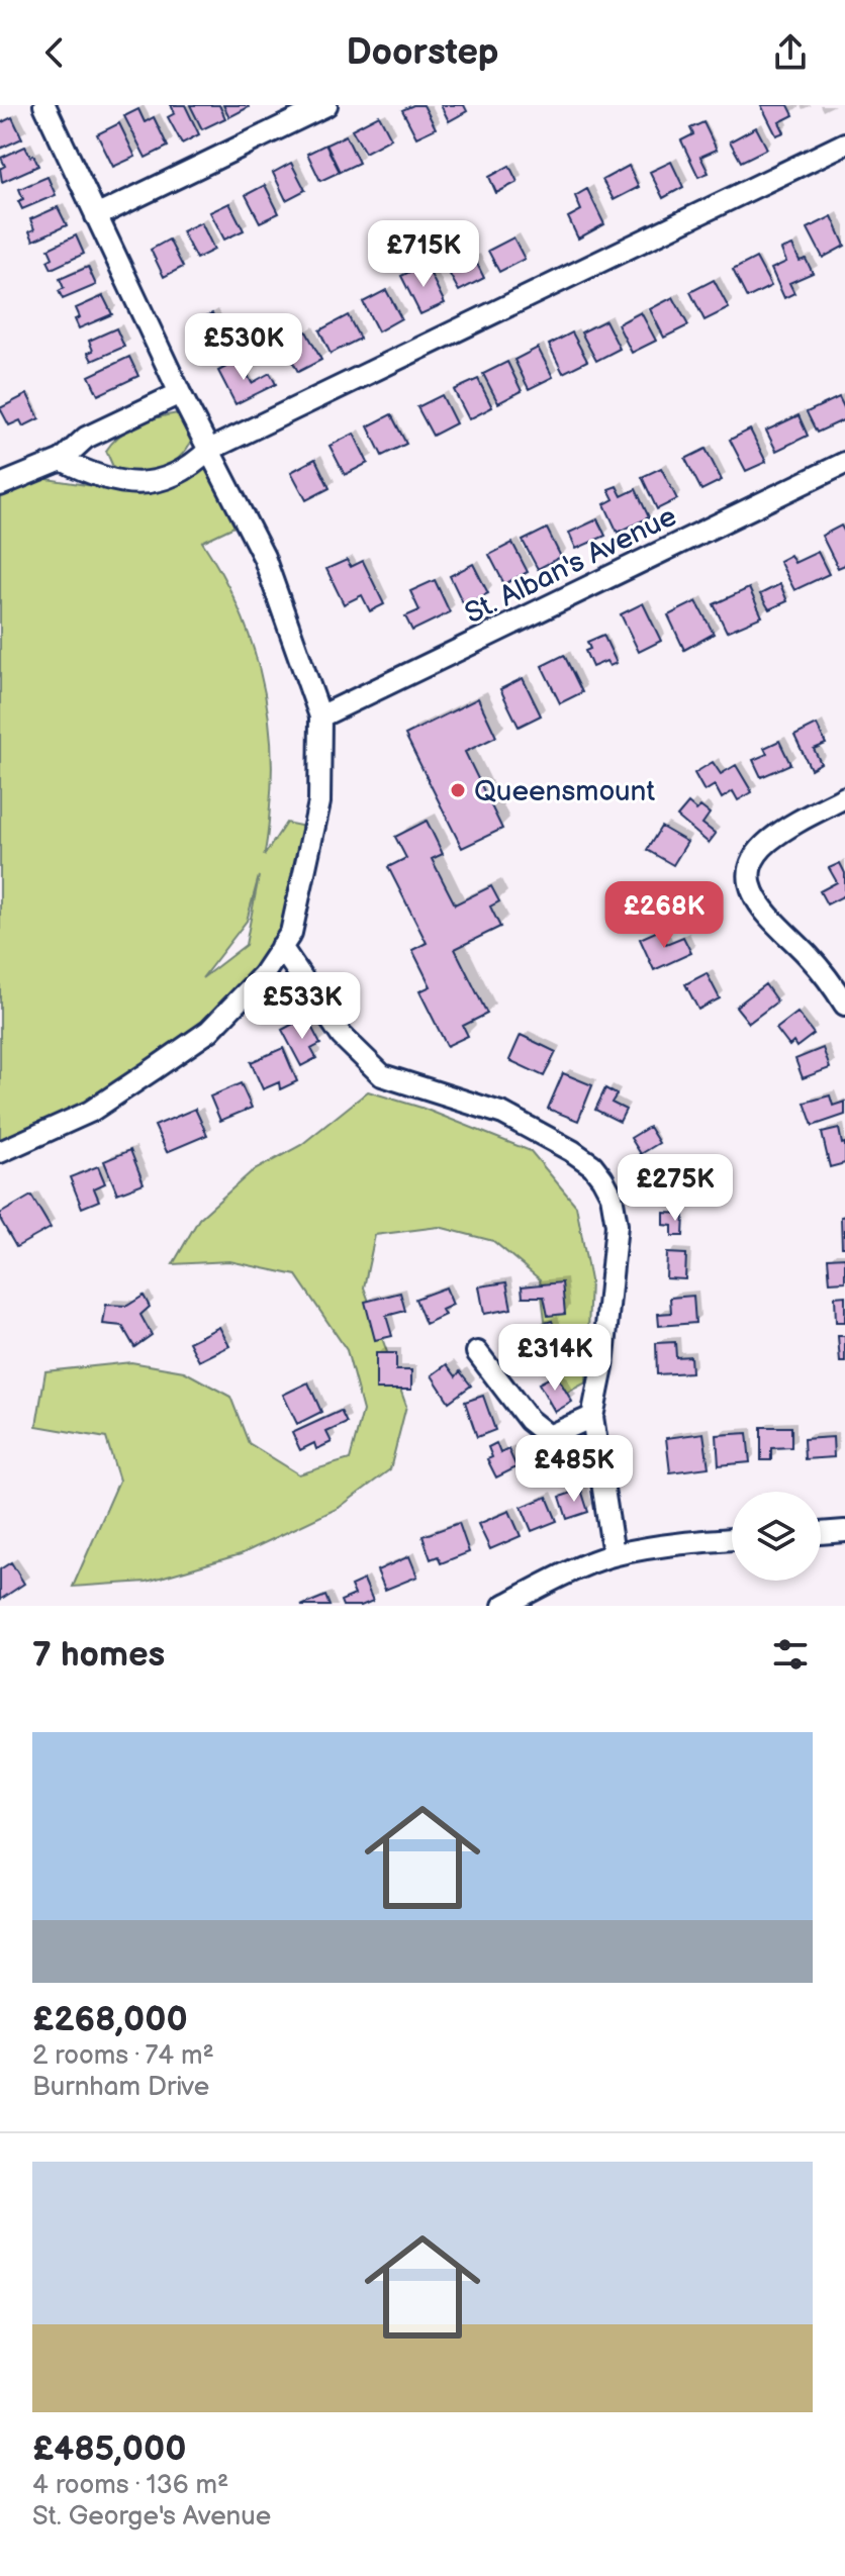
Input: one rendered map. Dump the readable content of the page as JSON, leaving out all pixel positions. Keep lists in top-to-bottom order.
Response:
{
  "streets": {
    "street": ["St. Alban's Avenue"]
  },
  "places": ["Queensmount"],
  "page": {
    "header": "Doorstep",
    "price": [
      "£715K",
      "£530K",
      "£268K",
      "£533K",
      "£275K",
      "£314K",
      "£485K"
    ],
    "heading": "7 homes",
    "list": [
      {
        "name": "£268,000",
        "note": "2 rooms · 74 m² · Burnham Drive"
      },
      {
        "name": "£485,000",
        "note": "4 rooms · 136 m² · St. George's Avenue"
      }
    ]
  }
}
